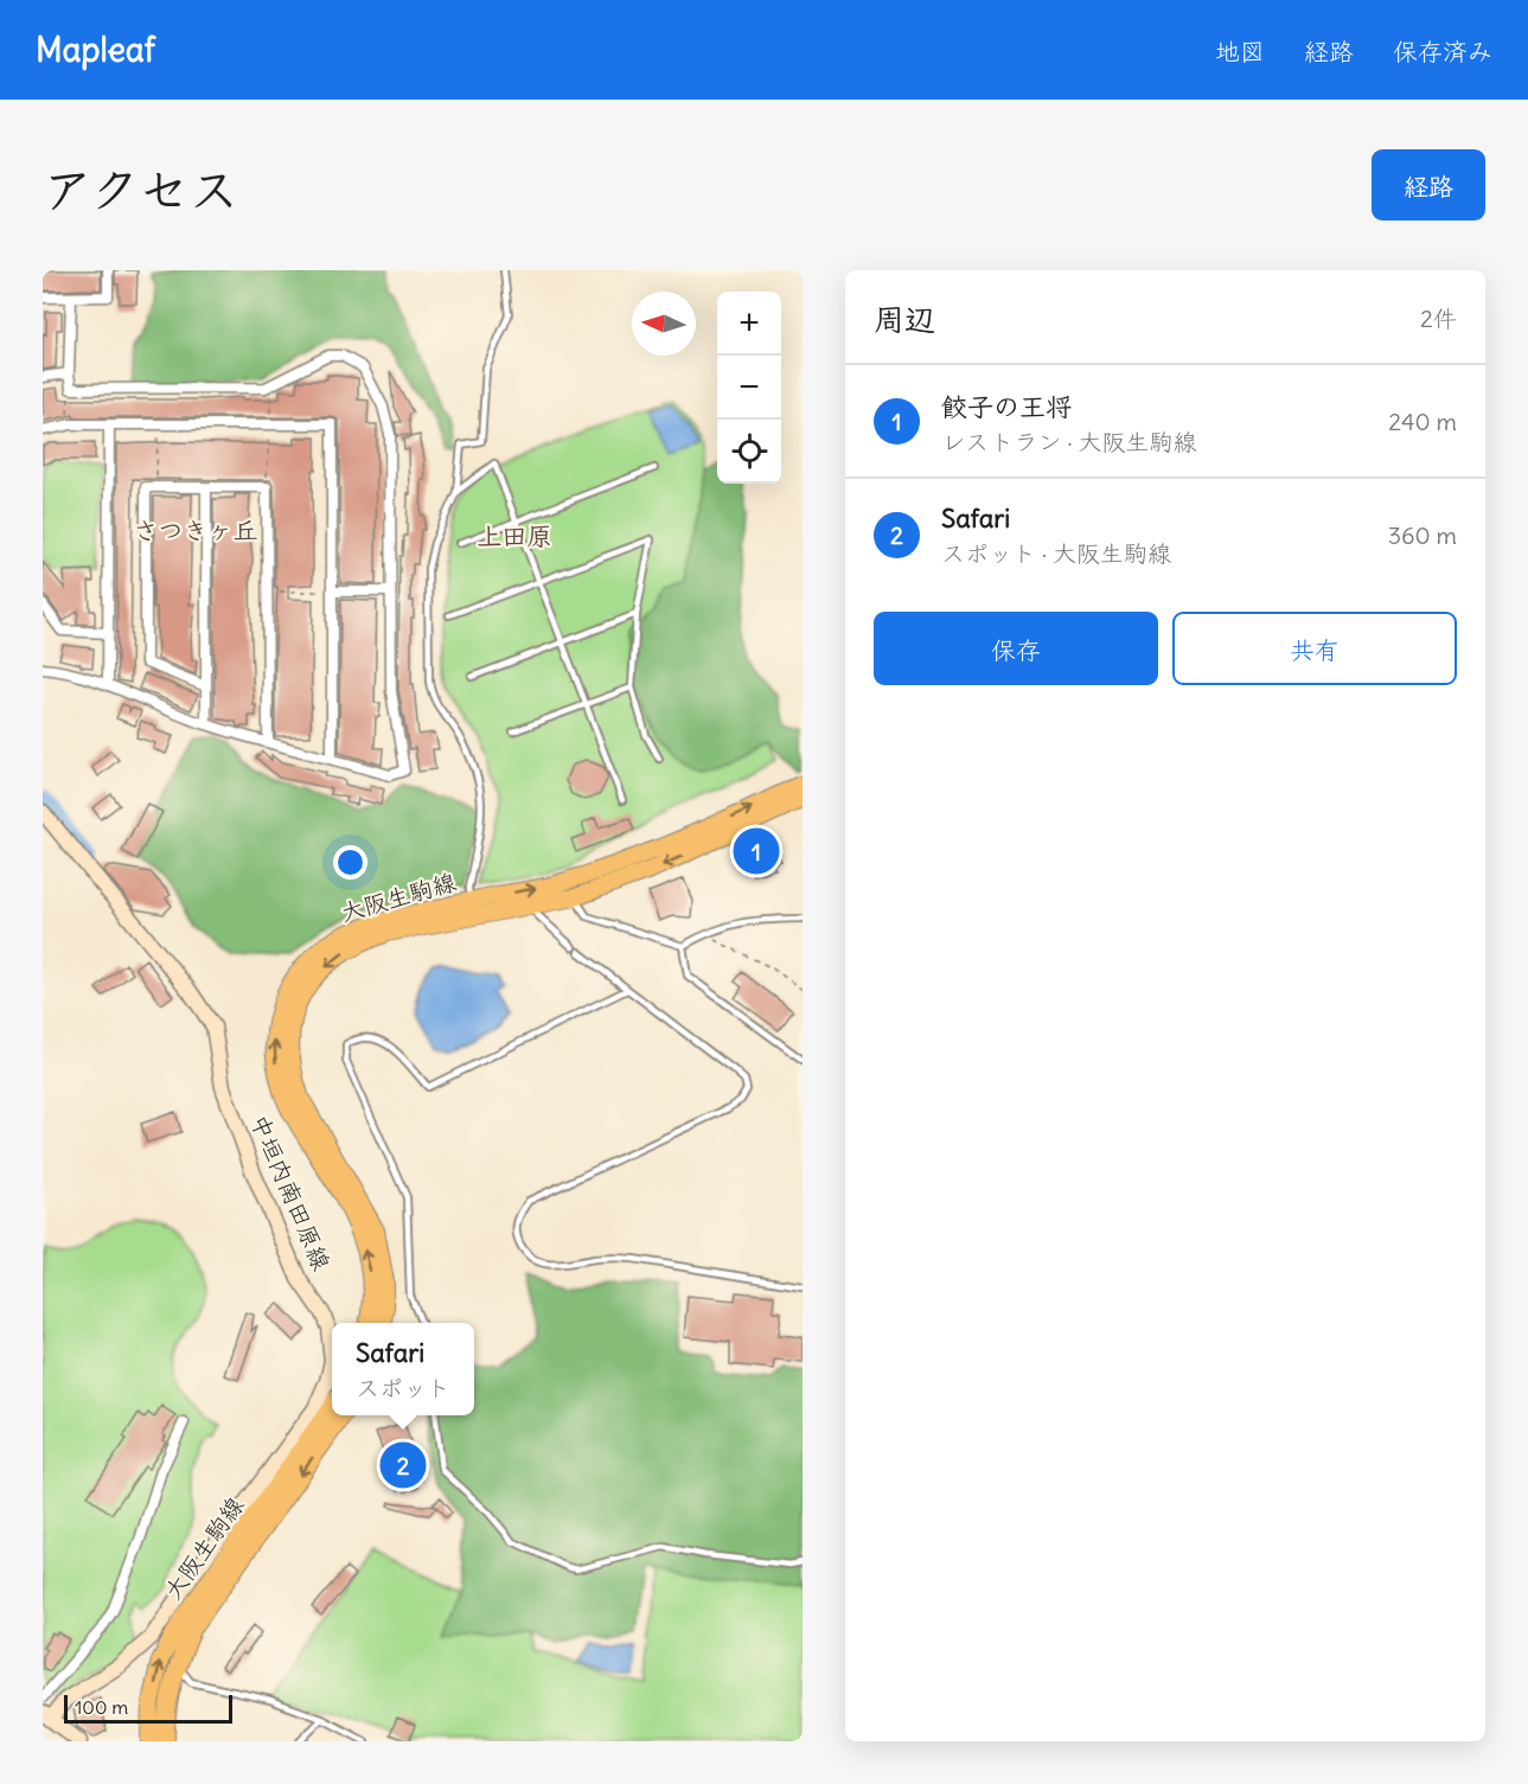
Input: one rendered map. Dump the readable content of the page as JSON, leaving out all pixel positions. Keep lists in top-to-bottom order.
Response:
{
  "streets": {
    "main road": ["大阪生駒線", "中垣内南田原線"]
  },
  "districts": ["さつきヶ丘", "上田原"],
  "scale_bar": "100 m",
  "north": "left",
  "page": {
    "header": "Mapleaf",
    "nav": ["地図", "経路", "保存済み"],
    "title": "アクセス",
    "buttons": [
      "経路",
      ["保存", "共有"]
    ],
    "heading": ["周辺", "2件"],
    "map_buttons": ["+", "−"],
    "list": [
      {
        "mark": "1",
        "name": "餃子の王将",
        "note": "レストラン · 大阪生駒線",
        "value": "240 m"
      },
      {
        "mark": "2",
        "name": "Safari",
        "note": "スポット · 大阪生駒線",
        "value": "360 m"
      }
    ],
    "pins": ["1", "2"],
    "popup": ["Safari", "スポット"],
    "scale": "100 m"
  }
}
